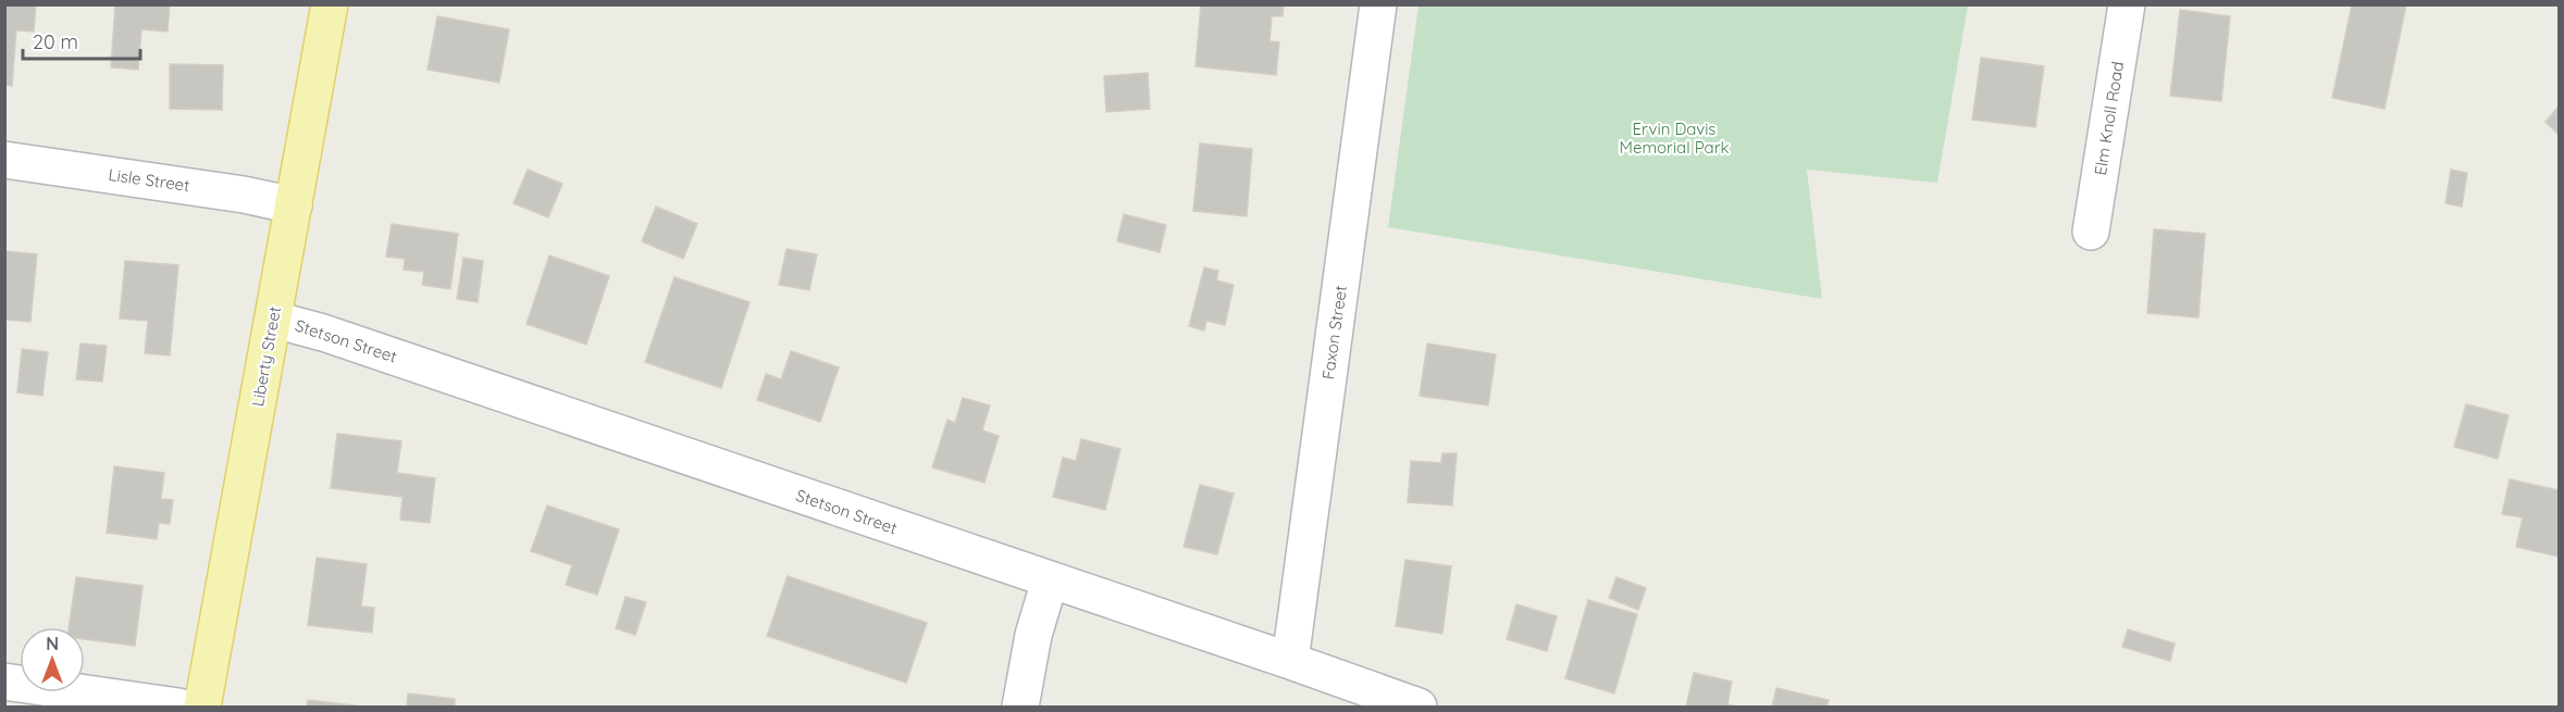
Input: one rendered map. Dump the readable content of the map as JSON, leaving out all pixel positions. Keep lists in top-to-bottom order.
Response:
{
  "streets": {
    "main road": ["Liberty Street"],
    "street": [
      "Elm Knoll Road",
      "Lisle Street",
      "Faxon Street",
      "Stetson Street"
    ]
  },
  "crossings": [
    ["Lisle Street", "Liberty Street"],
    ["Faxon Street", "Stetson Street"],
    ["Stetson Street", "Liberty Street"]
  ],
  "parks": ["Ervin Davis Memorial Park"],
  "scale_bar": "20 m",
  "north": "top"
}
